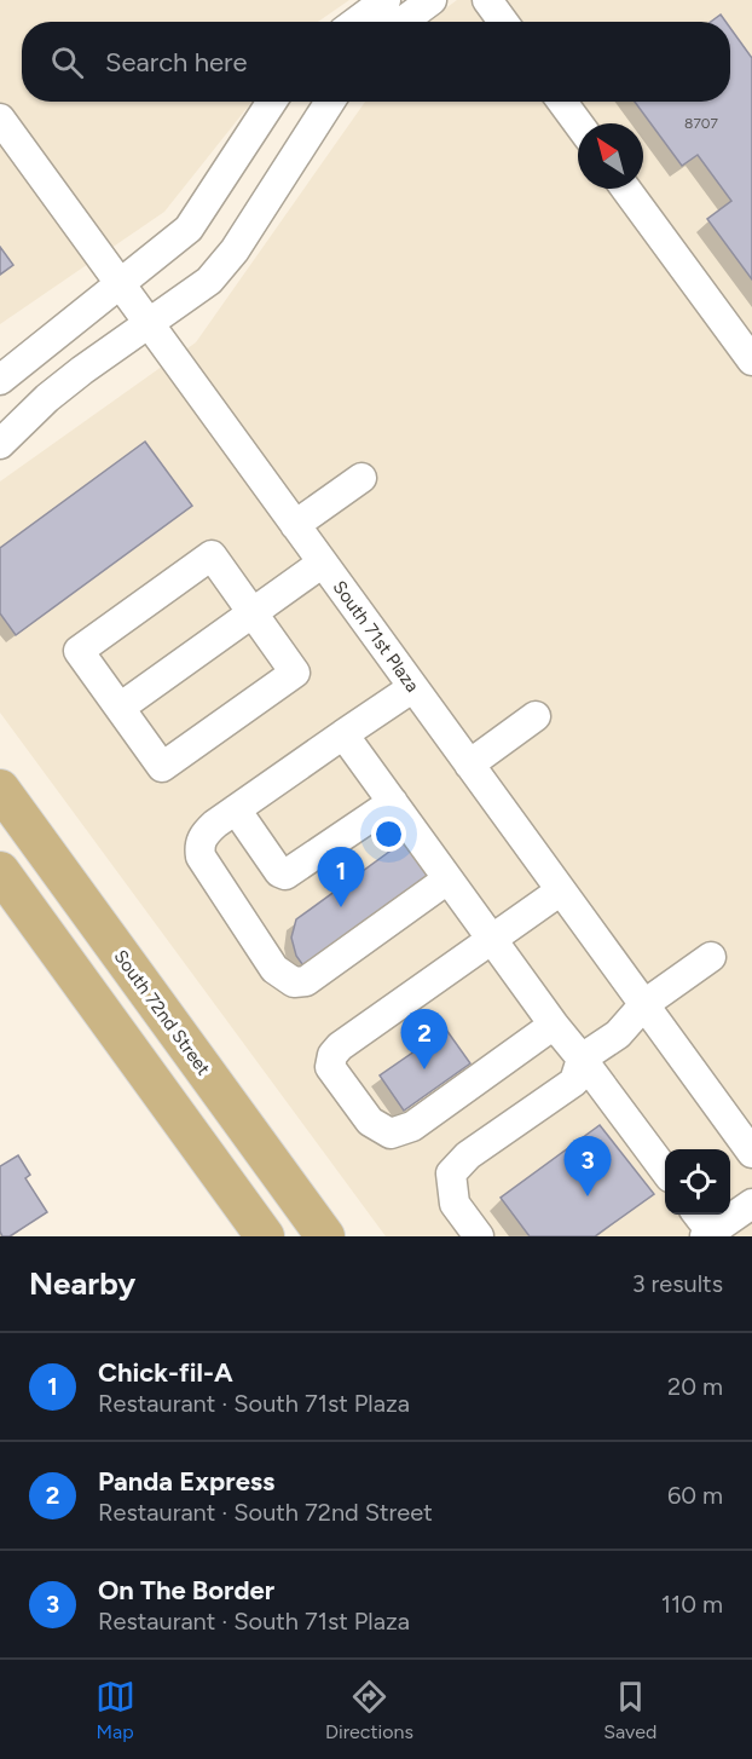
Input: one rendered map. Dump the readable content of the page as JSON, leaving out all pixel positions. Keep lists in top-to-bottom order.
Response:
{
  "streets": {
    "main road": ["South 72nd Street"],
    "street": ["South 71st Plaza"]
  },
  "house_numbers": ["8707"],
  "north": "top left",
  "page": {
    "search": "Search here",
    "pins": ["1", "2", "3"],
    "heading": ["Nearby", "3 results"],
    "list": [
      {
        "mark": "1",
        "name": "Chick-fil-A",
        "note": "Restaurant · South 71st Plaza",
        "value": "20 m"
      },
      {
        "mark": "2",
        "name": "Panda Express",
        "note": "Restaurant · South 72nd Street",
        "value": "60 m"
      },
      {
        "mark": "3",
        "name": "On The Border",
        "note": "Restaurant · South 71st Plaza",
        "value": "110 m"
      }
    ],
    "nav": ["Map", "Directions", "Saved"]
  }
}
